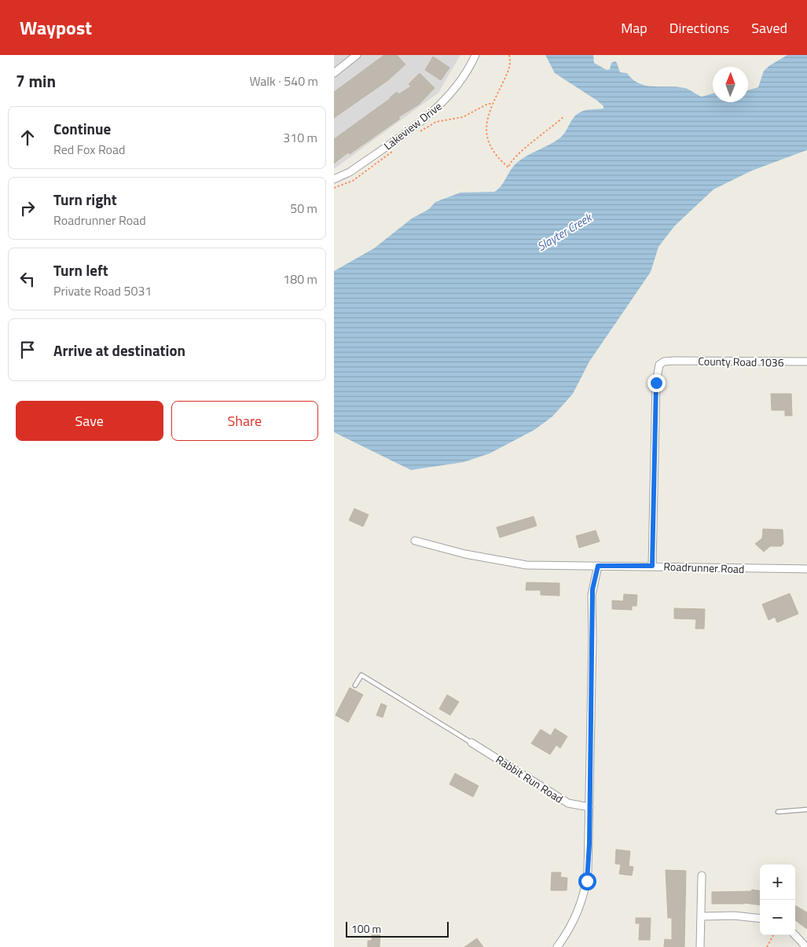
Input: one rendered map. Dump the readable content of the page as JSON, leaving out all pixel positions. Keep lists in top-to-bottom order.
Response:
{
  "streets": {
    "street": [
      "Lakeview Drive",
      "County Road 1036",
      "Roadrunner Road",
      "Rabbit Run Road"
    ]
  },
  "crossings": [
    ["County Road 1036", "Roadrunner Road"]
  ],
  "water": ["Slayter Creek"],
  "scale_bar": "100 m",
  "north": "top",
  "page": {
    "header": "Waypost",
    "nav": ["Map", "Directions", "Saved"],
    "heading": ["7 min", "Walk · 540 m"],
    "list": [
      ["Continue", "Red Fox Road", "310 m"],
      ["Turn right", "Roadrunner Road", "50 m"],
      ["Turn left", "Private Road 5031", "180 m"],
      "Arrive at destination"
    ],
    "buttons": ["Save", "Share"],
    "map_buttons": ["+", "−"],
    "scale": "100 m"
  }
}
